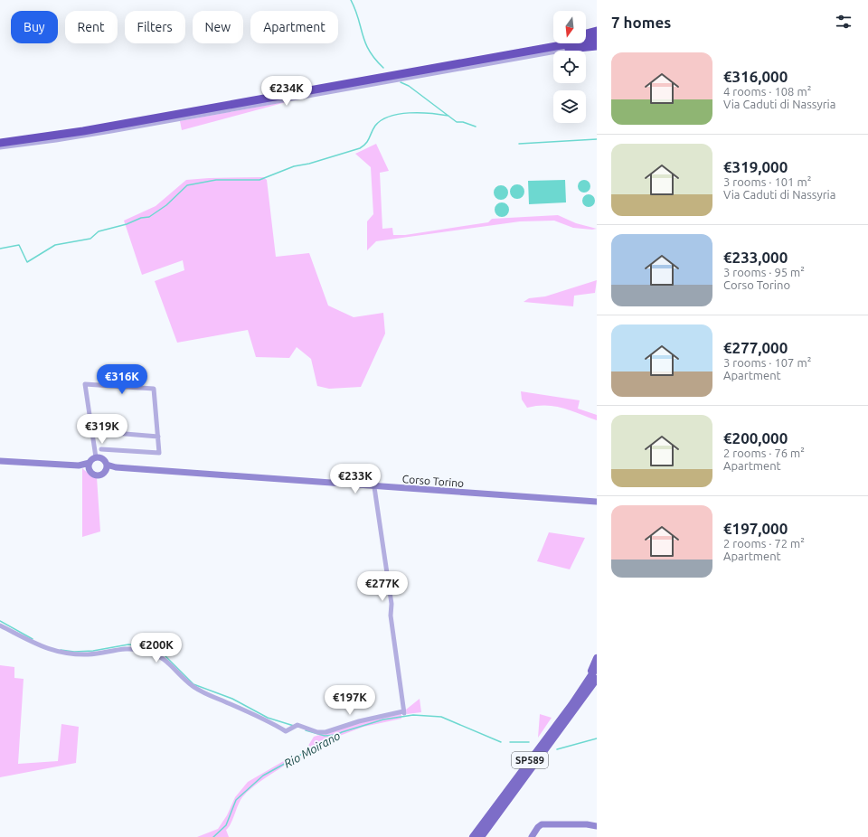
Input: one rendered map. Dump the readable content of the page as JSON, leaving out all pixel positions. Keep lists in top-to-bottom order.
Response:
{
  "streets": {
    "main road": ["Corso Torino", "SP589"]
  },
  "water": ["Rio Moirano"],
  "north": "bottom",
  "page": {
    "heading": "7 homes",
    "chip": [
      "Buy",
      "Rent",
      "Filters",
      "New",
      "Apartment"
    ],
    "list": [
      {
        "name": "€316,000",
        "note": "4 rooms · 108 m² · Via Caduti di Nassyria"
      },
      {
        "name": "€319,000",
        "note": "3 rooms · 101 m² · Via Caduti di Nassyria"
      },
      {
        "name": "€233,000",
        "note": "3 rooms · 95 m² · Corso Torino"
      },
      {
        "name": "€277,000",
        "note": "3 rooms · 107 m² · Apartment"
      },
      {
        "name": "€200,000",
        "note": "2 rooms · 76 m² · Apartment"
      },
      {
        "name": "€197,000",
        "note": "2 rooms · 72 m² · Apartment"
      }
    ],
    "price": [
      "€234K",
      "€316K",
      "€319K",
      "€233K",
      "€277K",
      "€200K",
      "€197K"
    ]
  }
}
